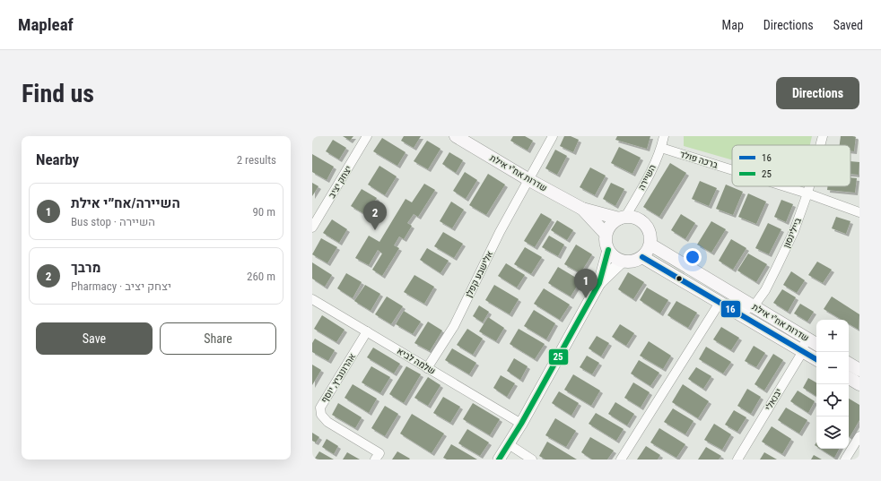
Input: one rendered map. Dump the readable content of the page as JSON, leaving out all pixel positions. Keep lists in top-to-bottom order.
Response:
{
  "streets": {
    "main road": ["שדרות אח\"י אילת"],
    "street": [
      "ברכה פולד",
      "השיירה",
      "יצחק יציב",
      "ביילינסון",
      "אלישבע קפלן",
      "שלמה לביא",
      "אהרונוביץ, יוסף",
      "יבנאלי"
    ]
  },
  "crossings": [
    ["ברכה פולד", "השיירה"],
    ["ברכה פולד", "ביילינסון"],
    ["שדרות אח\"י אילת", "השיירה"],
    ["שדרות אח\"י אילת", "ביילינסון"],
    ["שדרות אח\"י אילת", "אלישבע קפלן"],
    ["שדרות אח\"י אילת", "יבנאלי"],
    ["אלישבע קפלן", "שלמה לביא"],
    ["שלמה לביא", "אהרונוביץ, יוסף"]
  ],
  "lines": ["transit line 25", "transit line 16"],
  "legend": ["16", "25"],
  "page": {
    "header": "Mapleaf",
    "nav": ["Map", "Directions", "Saved"],
    "buttons": [
      "Directions",
      ["Save", "Share"]
    ],
    "title": "Find us",
    "heading": ["Nearby", "2 results"],
    "list": [
      {
        "mark": "1",
        "name": "השיירה/אח״י אילת",
        "note": "Bus stop · השיירה",
        "value": "90 m"
      },
      {
        "mark": "2",
        "name": "מרבך",
        "note": "Pharmacy · יצחק יציב",
        "value": "260 m"
      }
    ],
    "pins": ["2", "1"],
    "map_buttons": ["+", "−"]
  }
}
